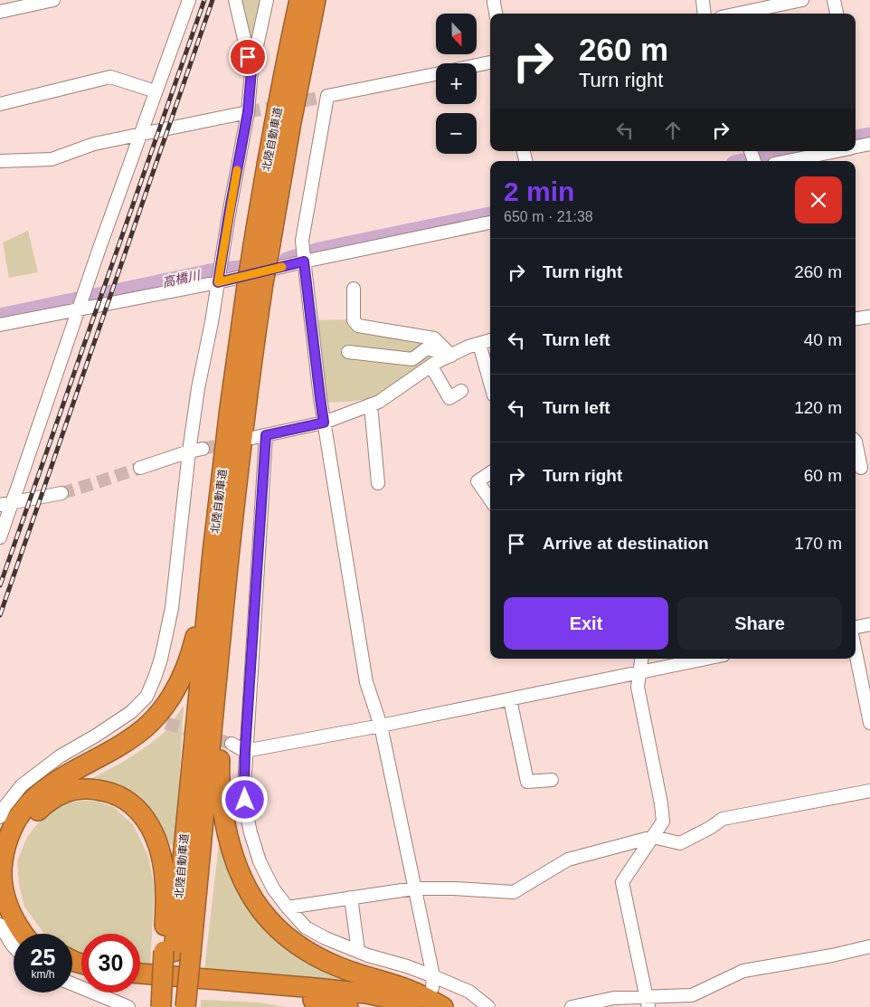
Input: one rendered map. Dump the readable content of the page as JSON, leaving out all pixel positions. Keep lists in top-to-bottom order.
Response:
{
  "streets": {
    "highway": ["北陸自動車道"]
  },
  "water": ["高橋川"],
  "north": "bottom",
  "page": {
    "map_buttons": ["+", "−"],
    "turn": ["260 m", "Turn right"],
    "heading": ["2 min", "650 m · 21:38"],
    "list": [
      {
        "name": "Turn right",
        "value": "260 m"
      },
      {
        "name": "Turn left",
        "value": "40 m"
      },
      {
        "name": "Turn left",
        "value": "120 m"
      },
      {
        "name": "Turn right",
        "value": "60 m"
      },
      {
        "name": "Arrive at destination",
        "value": "170 m"
      }
    ],
    "buttons": ["Exit", "Share"],
    "speed": "25 km/h",
    "limit": "30"
  }
}
